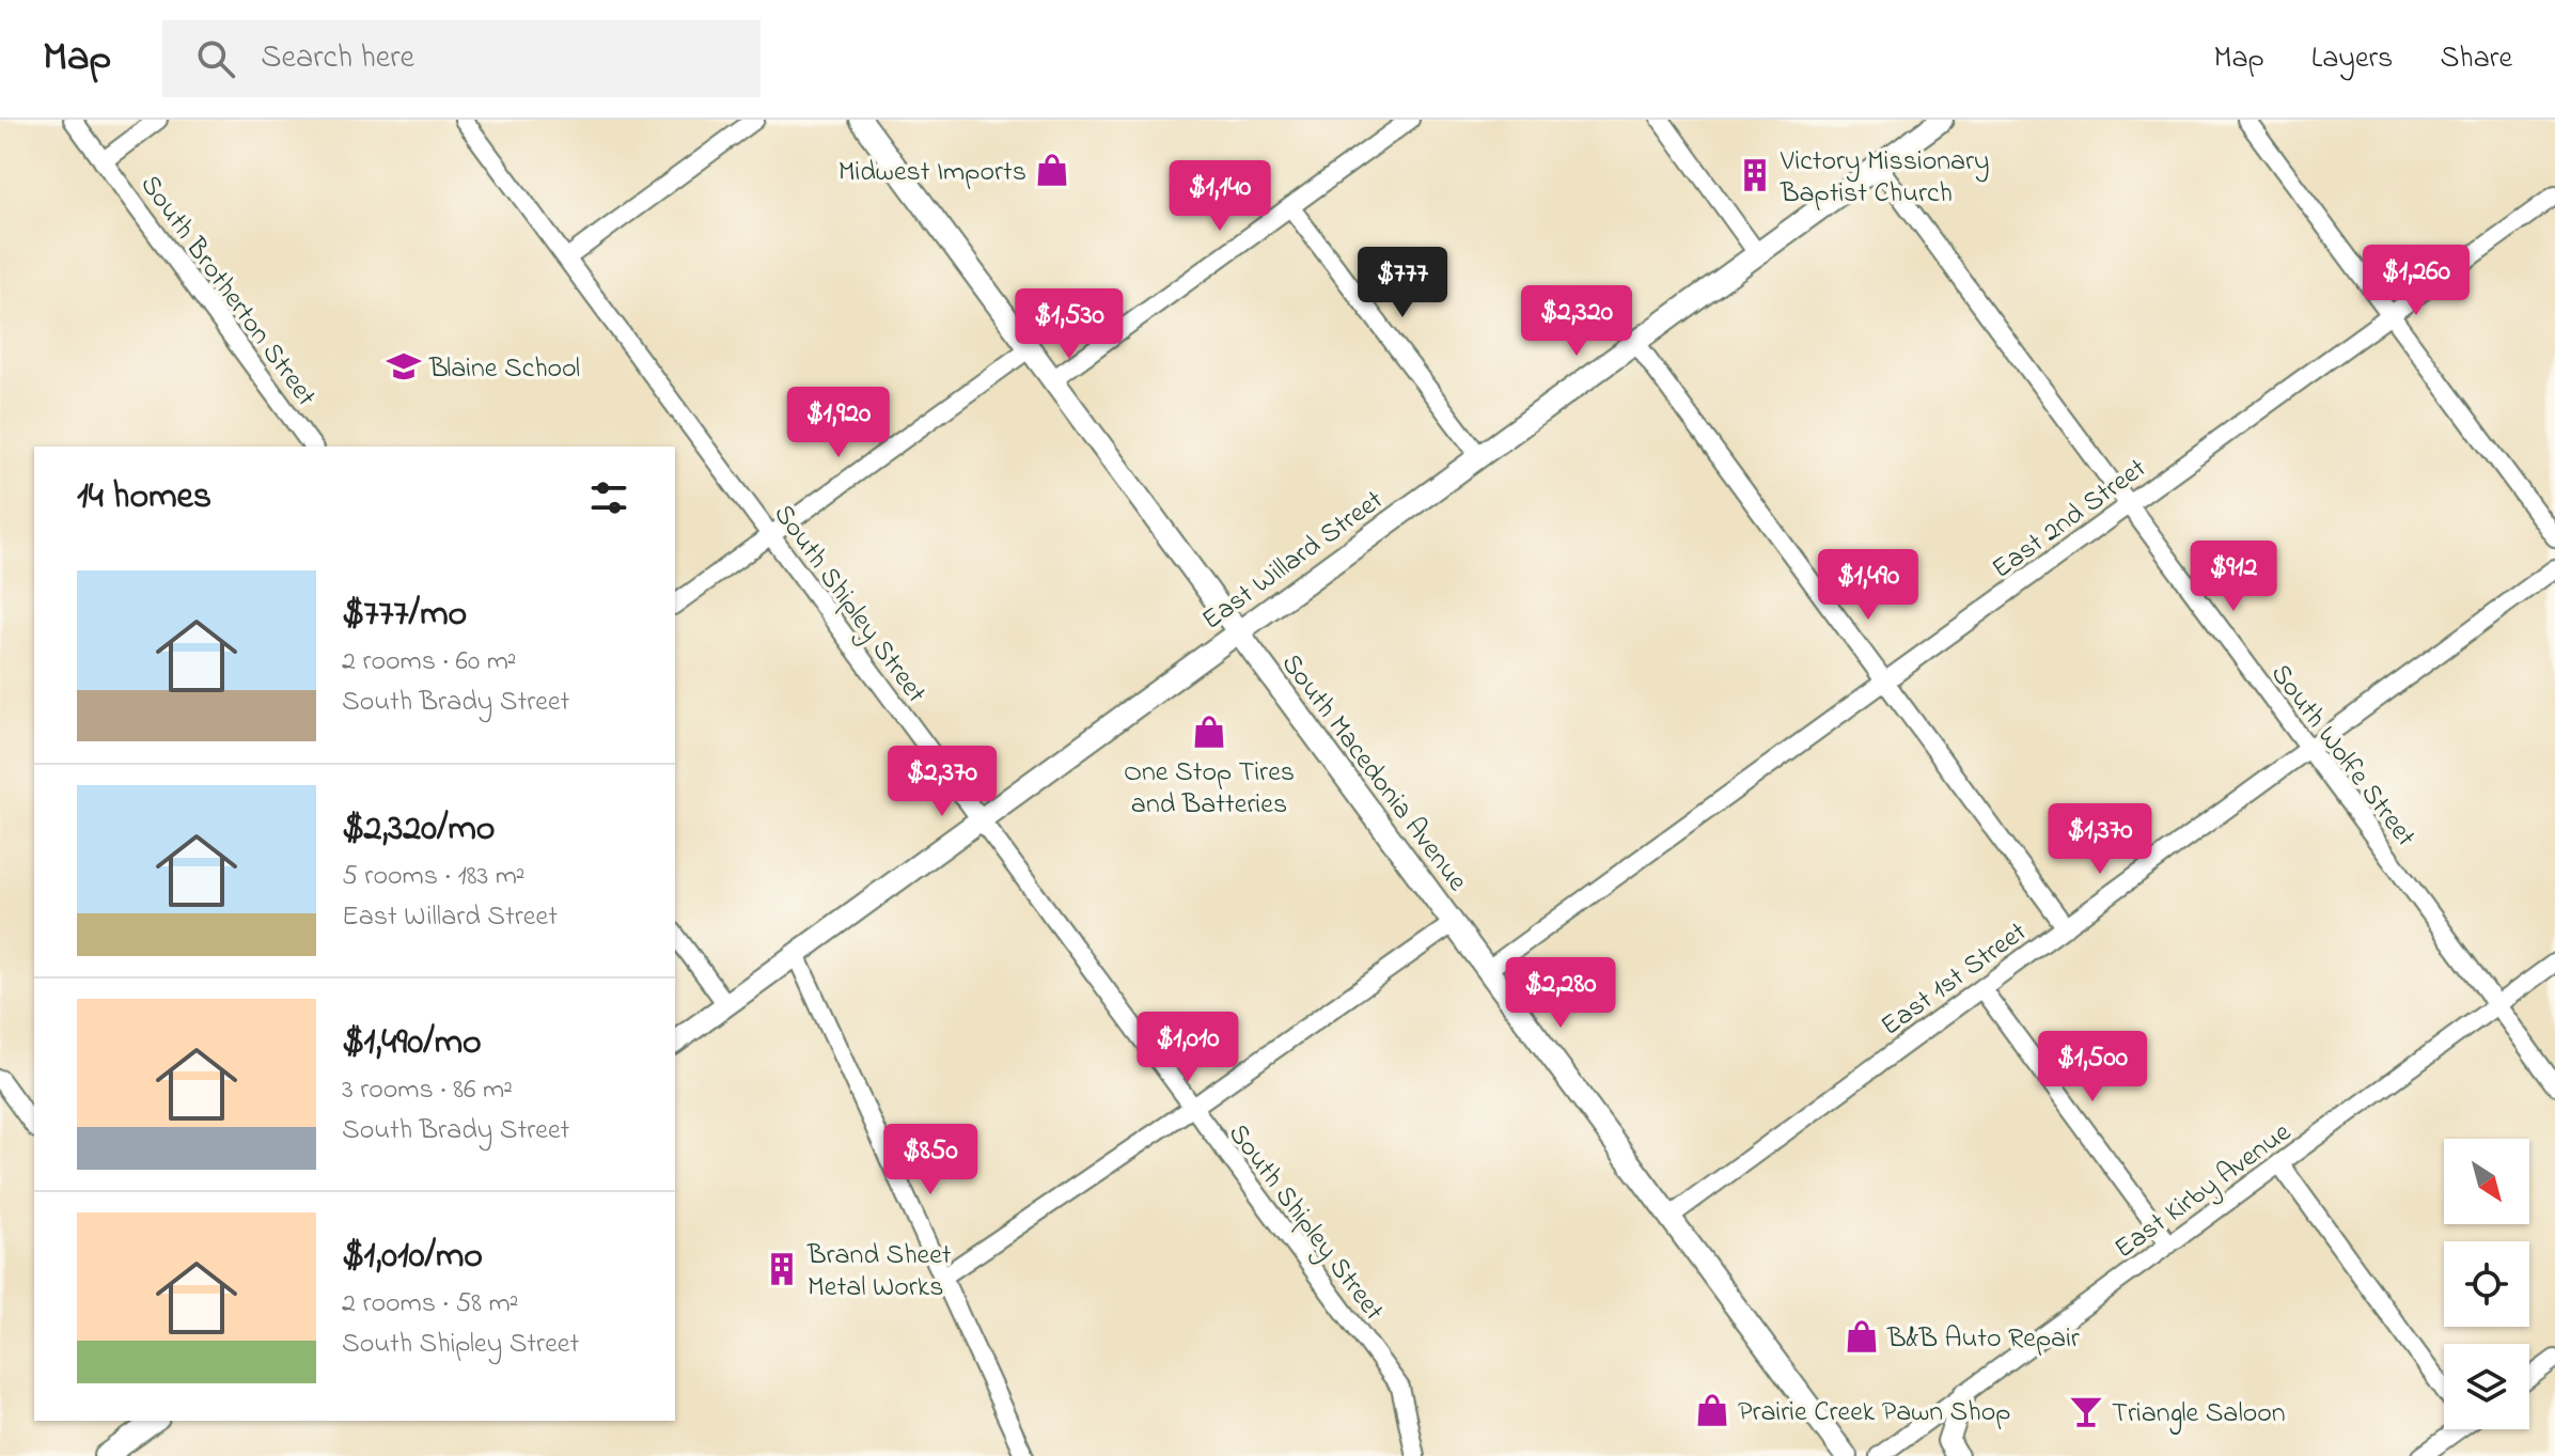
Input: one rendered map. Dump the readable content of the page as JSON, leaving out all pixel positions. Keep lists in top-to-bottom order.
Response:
{
  "streets": {
    "street": [
      "South Brotherton Street",
      "East 2nd Street",
      "East Willard Street",
      "South Shipley Street",
      "South Wolfe Street",
      "South Macedonia Avenue",
      "East 1st Street",
      "East Kirby Avenue"
    ]
  },
  "crossings": [
    ["East 2nd Street", "South Wolfe Street"],
    ["East 2nd Street", "South Macedonia Avenue"],
    ["East Willard Street", "South Shipley Street"],
    ["East Willard Street", "South Wolfe Street"],
    ["East Willard Street", "South Macedonia Avenue"],
    ["South Wolfe Street", "East 1st Street"],
    ["South Wolfe Street", "East Kirby Avenue"],
    ["South Macedonia Avenue", "East 1st Street"]
  ],
  "places": {
    "shop": [
      "Midwest Imports",
      "One Stop Tires and Batteries",
      "B&B Auto Repair",
      "Prairie Creek Pawn Shop"
    ],
    "building": ["Victory Missionary Baptist Church", "Brand Sheet Metal Works"],
    "school or university": ["Blaine School"],
    "bar": ["Triangle Saloon"]
  },
  "north": "bottom right",
  "page": {
    "header": "Map",
    "search": "Search here",
    "nav": ["Map", "Layers", "Share"],
    "price": [
      "$1,140",
      "$1,260",
      "$777",
      "$2,320",
      "$1,530",
      "$1,920",
      "$912",
      "$1,490",
      "$2,370",
      "$1,370",
      "$2,280",
      "$1,010",
      "$1,500",
      "$850"
    ],
    "heading": "14 homes",
    "list": [
      {
        "name": "$777/mo",
        "note": "2 rooms · 60 m² · South Brady Street"
      },
      {
        "name": "$2,320/mo",
        "note": "5 rooms · 183 m² · East Willard Street"
      },
      {
        "name": "$1,490/mo",
        "note": "3 rooms · 86 m² · South Brady Street"
      },
      {
        "name": "$1,010/mo",
        "note": "2 rooms · 58 m² · South Shipley Street"
      }
    ]
  }
}
